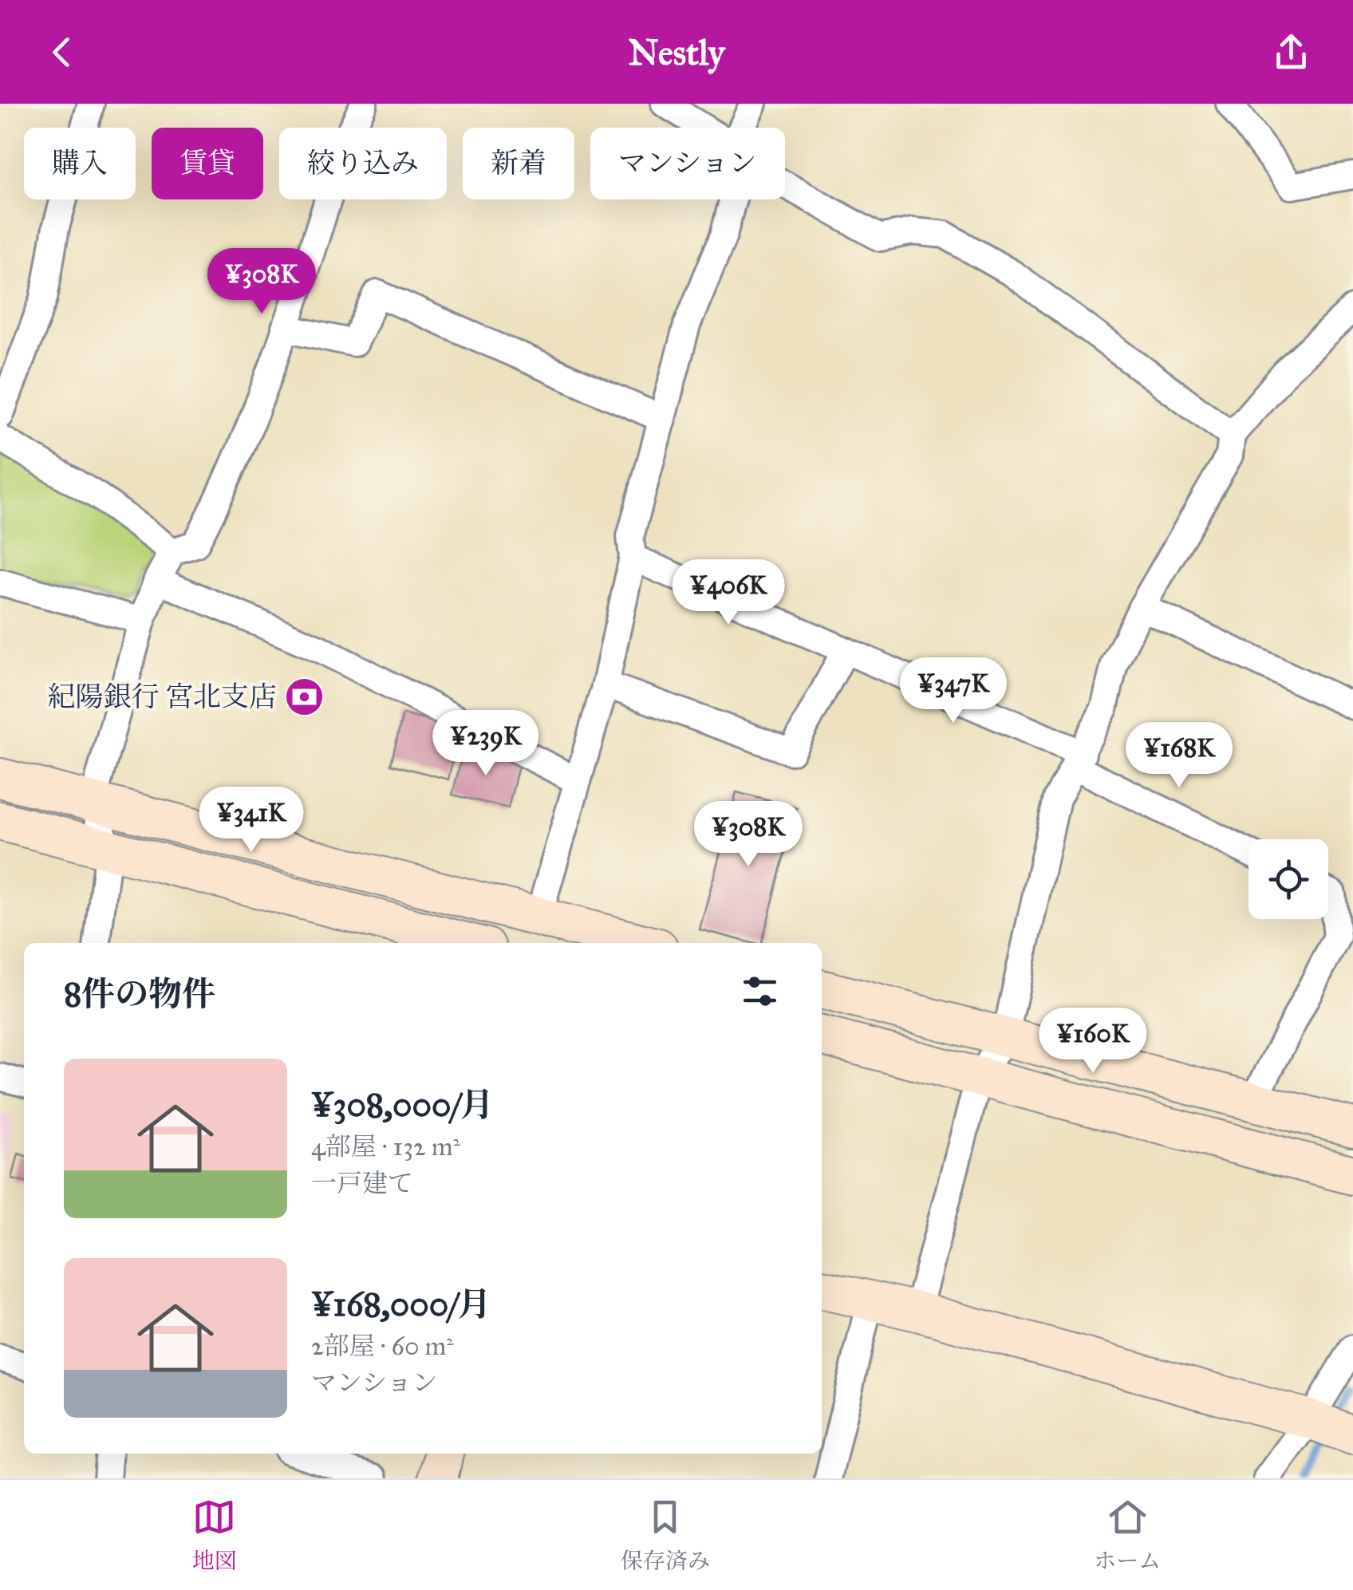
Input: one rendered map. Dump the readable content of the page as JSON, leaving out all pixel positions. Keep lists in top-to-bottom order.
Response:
{
  "places": {
    "bank": ["紀陽銀行 宮北支店"]
  },
  "page": {
    "header": "Nestly",
    "chip": [
      "購入",
      "賃貸",
      "絞り込み",
      "新着",
      "マンション"
    ],
    "price": [
      "¥308K",
      "¥406K",
      "¥347K",
      "¥239K",
      "¥168K",
      "¥341K",
      "¥308K",
      "¥160K"
    ],
    "heading": "8件の物件",
    "list": [
      {
        "name": "¥308,000/月",
        "note": "4部屋 · 132 m² · 一戸建て"
      },
      {
        "name": "¥168,000/月",
        "note": "2部屋 · 60 m² · マンション"
      }
    ],
    "tabs": ["地図", "保存済み", "ホーム"]
  }
}
